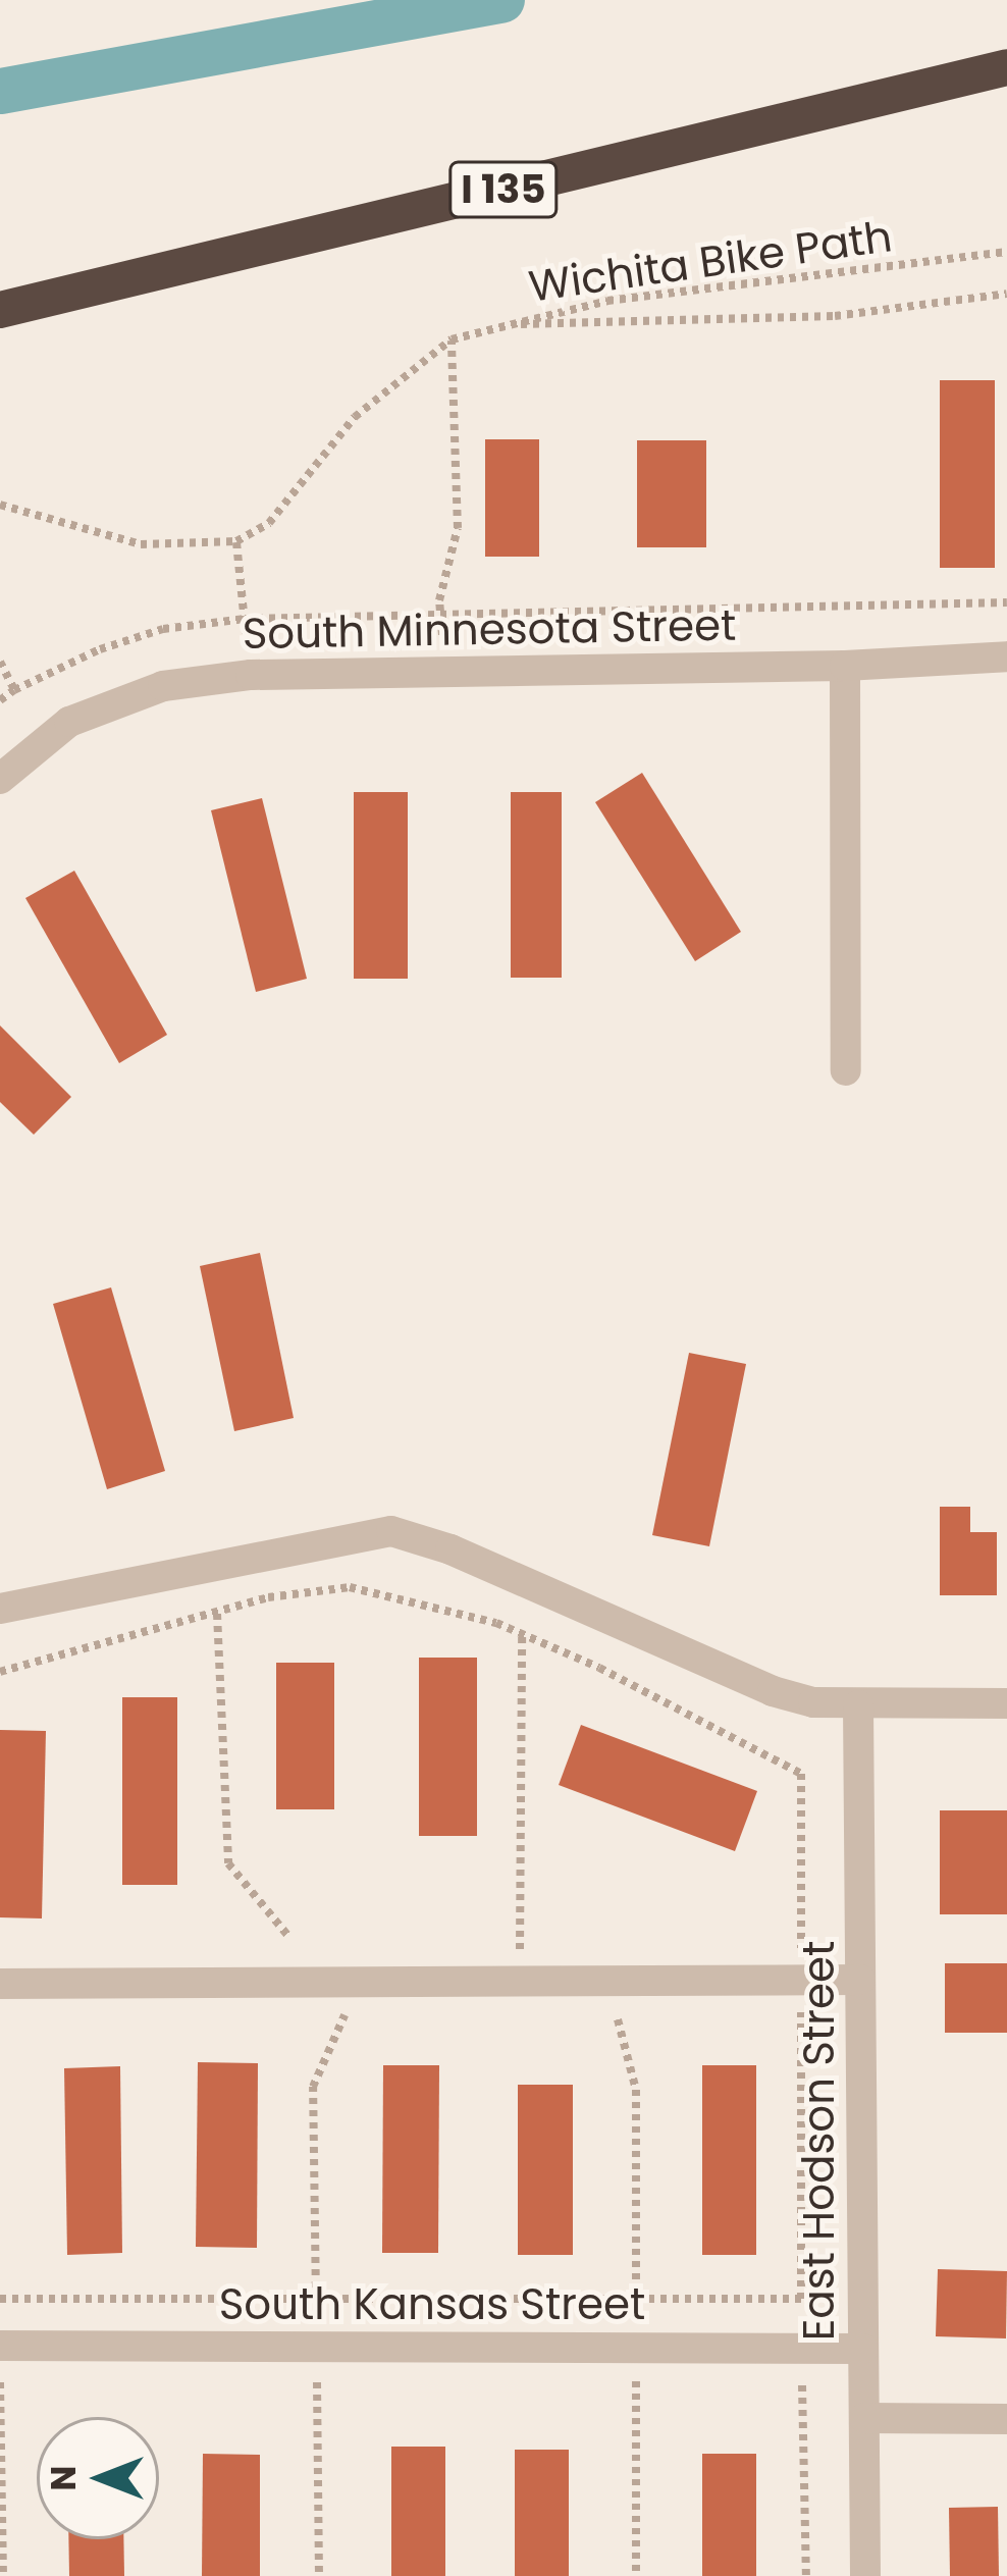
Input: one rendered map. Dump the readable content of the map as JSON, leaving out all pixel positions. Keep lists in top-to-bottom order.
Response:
{
  "streets": {
    "highway": ["I 135"],
    "street": ["South Minnesota Street", "East Hodson Street", "South Kansas Street"],
    "path": ["Wichita Bike Path"]
  },
  "crossings": [
    ["East Hodson Street", "South Kansas Street"]
  ],
  "north": "left"
}
